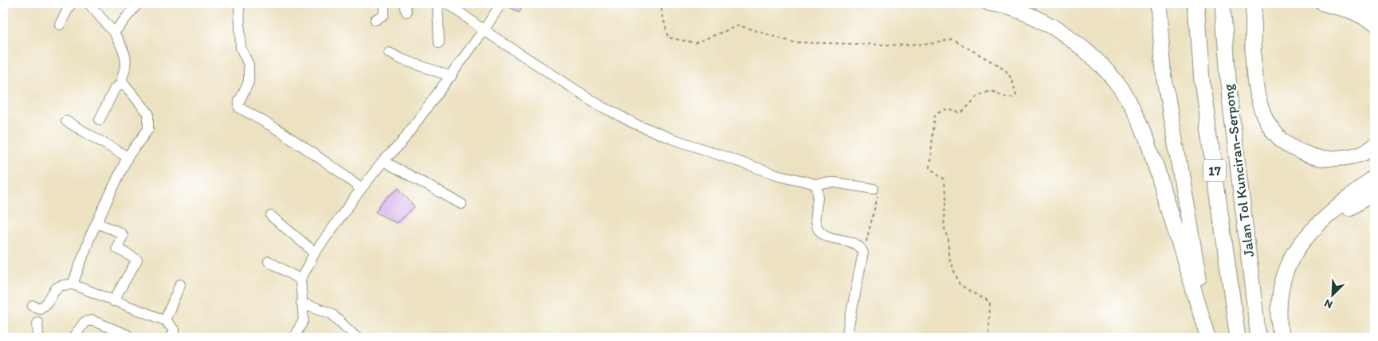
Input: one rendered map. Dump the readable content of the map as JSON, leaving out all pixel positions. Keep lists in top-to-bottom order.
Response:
{
  "streets": {
    "highway": ["17", "Jalan Tol Kunciran–Serpong"]
  },
  "north": "bottom left"
}
